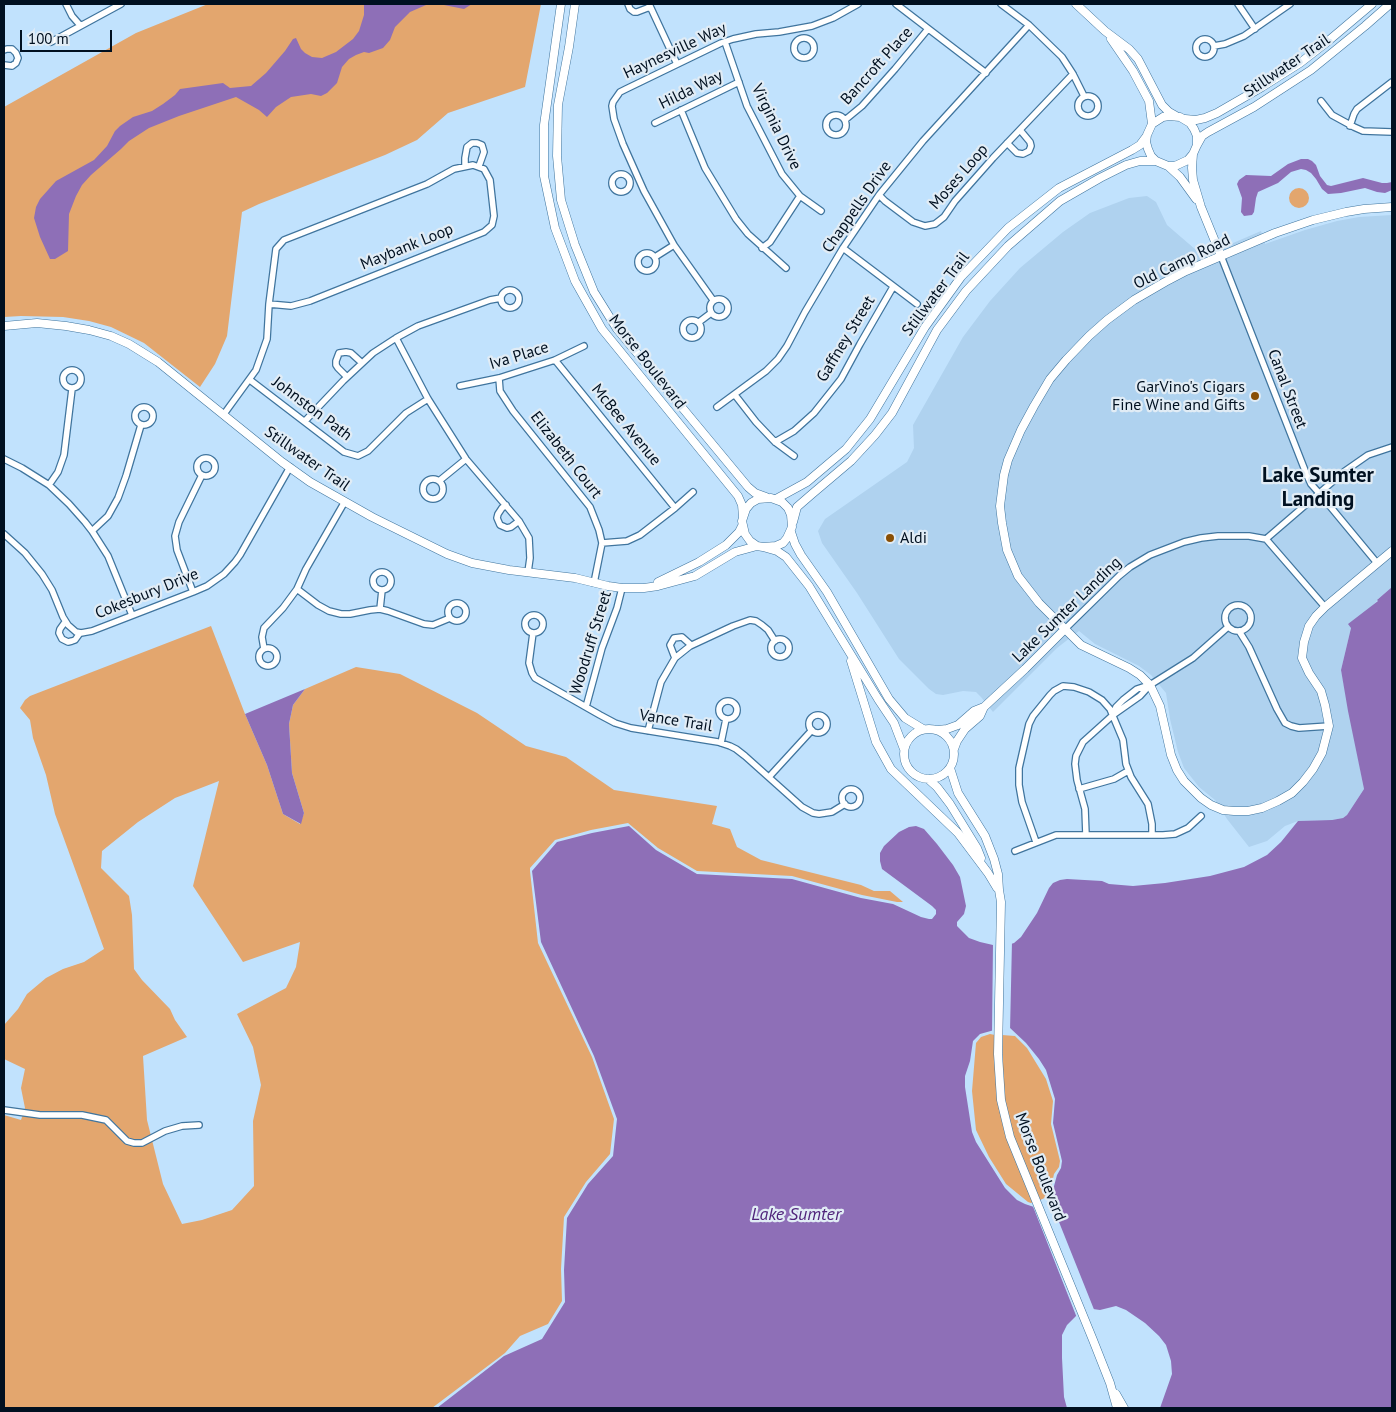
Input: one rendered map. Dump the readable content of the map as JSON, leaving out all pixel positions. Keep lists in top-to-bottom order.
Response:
{
  "streets": {
    "main road": [
      "Stillwater Trail",
      "Old Camp Road",
      "Morse Boulevard",
      "Canal Street",
      "Lake Sumter Landing"
    ],
    "street": [
      "Haynesville Way",
      "Bancroft Place",
      "Hilda Way",
      "Virginia Drive",
      "Moses Loop",
      "Chappells Drive",
      "Maybank Loop",
      "Gaffney Street",
      "Iva Place",
      "Johnston Path",
      "McBee Avenue",
      "Elizabeth Court",
      "Cokesbury Drive",
      "Woodruff Street",
      "Vance Trail"
    ]
  },
  "crossings": [
    ["Haynesville Way", "Virginia Drive"],
    ["Stillwater Trail", "Morse Boulevard"],
    ["Stillwater Trail", "Canal Street"],
    ["Stillwater Trail", "Elizabeth Court"],
    ["Stillwater Trail", "Cokesbury Drive"],
    ["Stillwater Trail", "Woodruff Street"],
    ["Hilda Way", "Virginia Drive"],
    ["Moses Loop", "Chappells Drive"],
    ["Old Camp Road", "Canal Street"],
    ["Old Camp Road", "Lake Sumter Landing"],
    ["Iva Place", "McBee Avenue"],
    ["Iva Place", "Elizabeth Court"],
    ["Morse Boulevard", "Lake Sumter Landing"],
    ["Woodruff Street", "Vance Trail"]
  ],
  "districts": ["Lake Sumter Landing"],
  "water": ["Lake Sumter"],
  "places": ["GarVino's Cigars Fine Wine and Gifts", "Aldi"],
  "scale_bar": "100 m"
}
